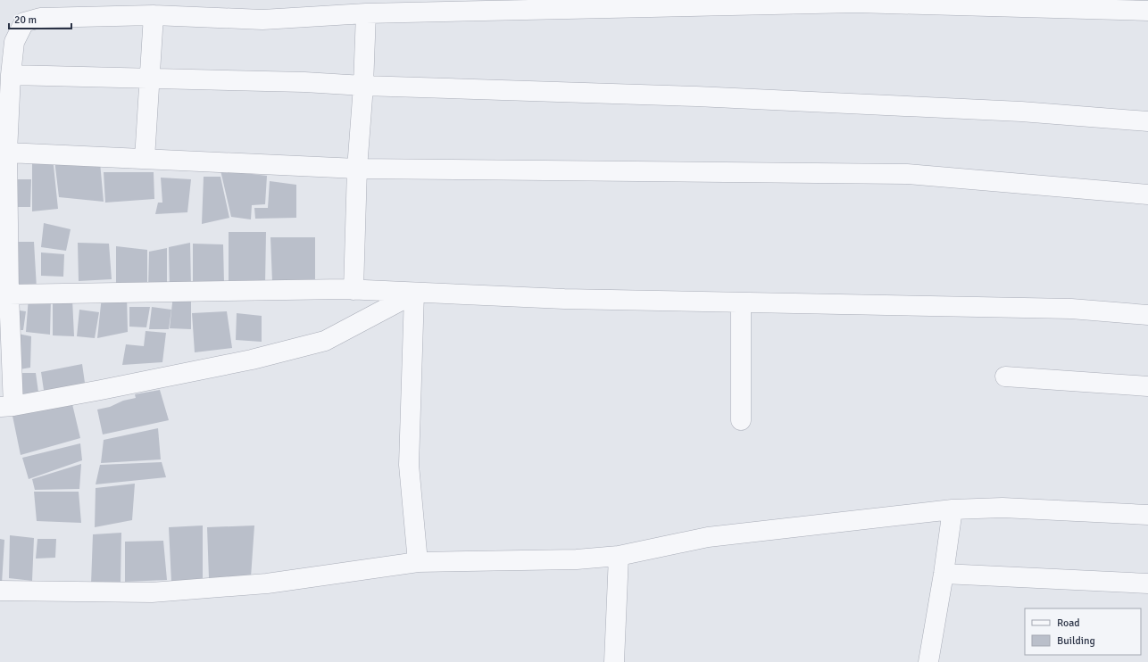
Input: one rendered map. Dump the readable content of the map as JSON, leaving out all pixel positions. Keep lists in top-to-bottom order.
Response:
{
  "legend": ["Road", "Building"],
  "scale_bar": "20 m"
}
